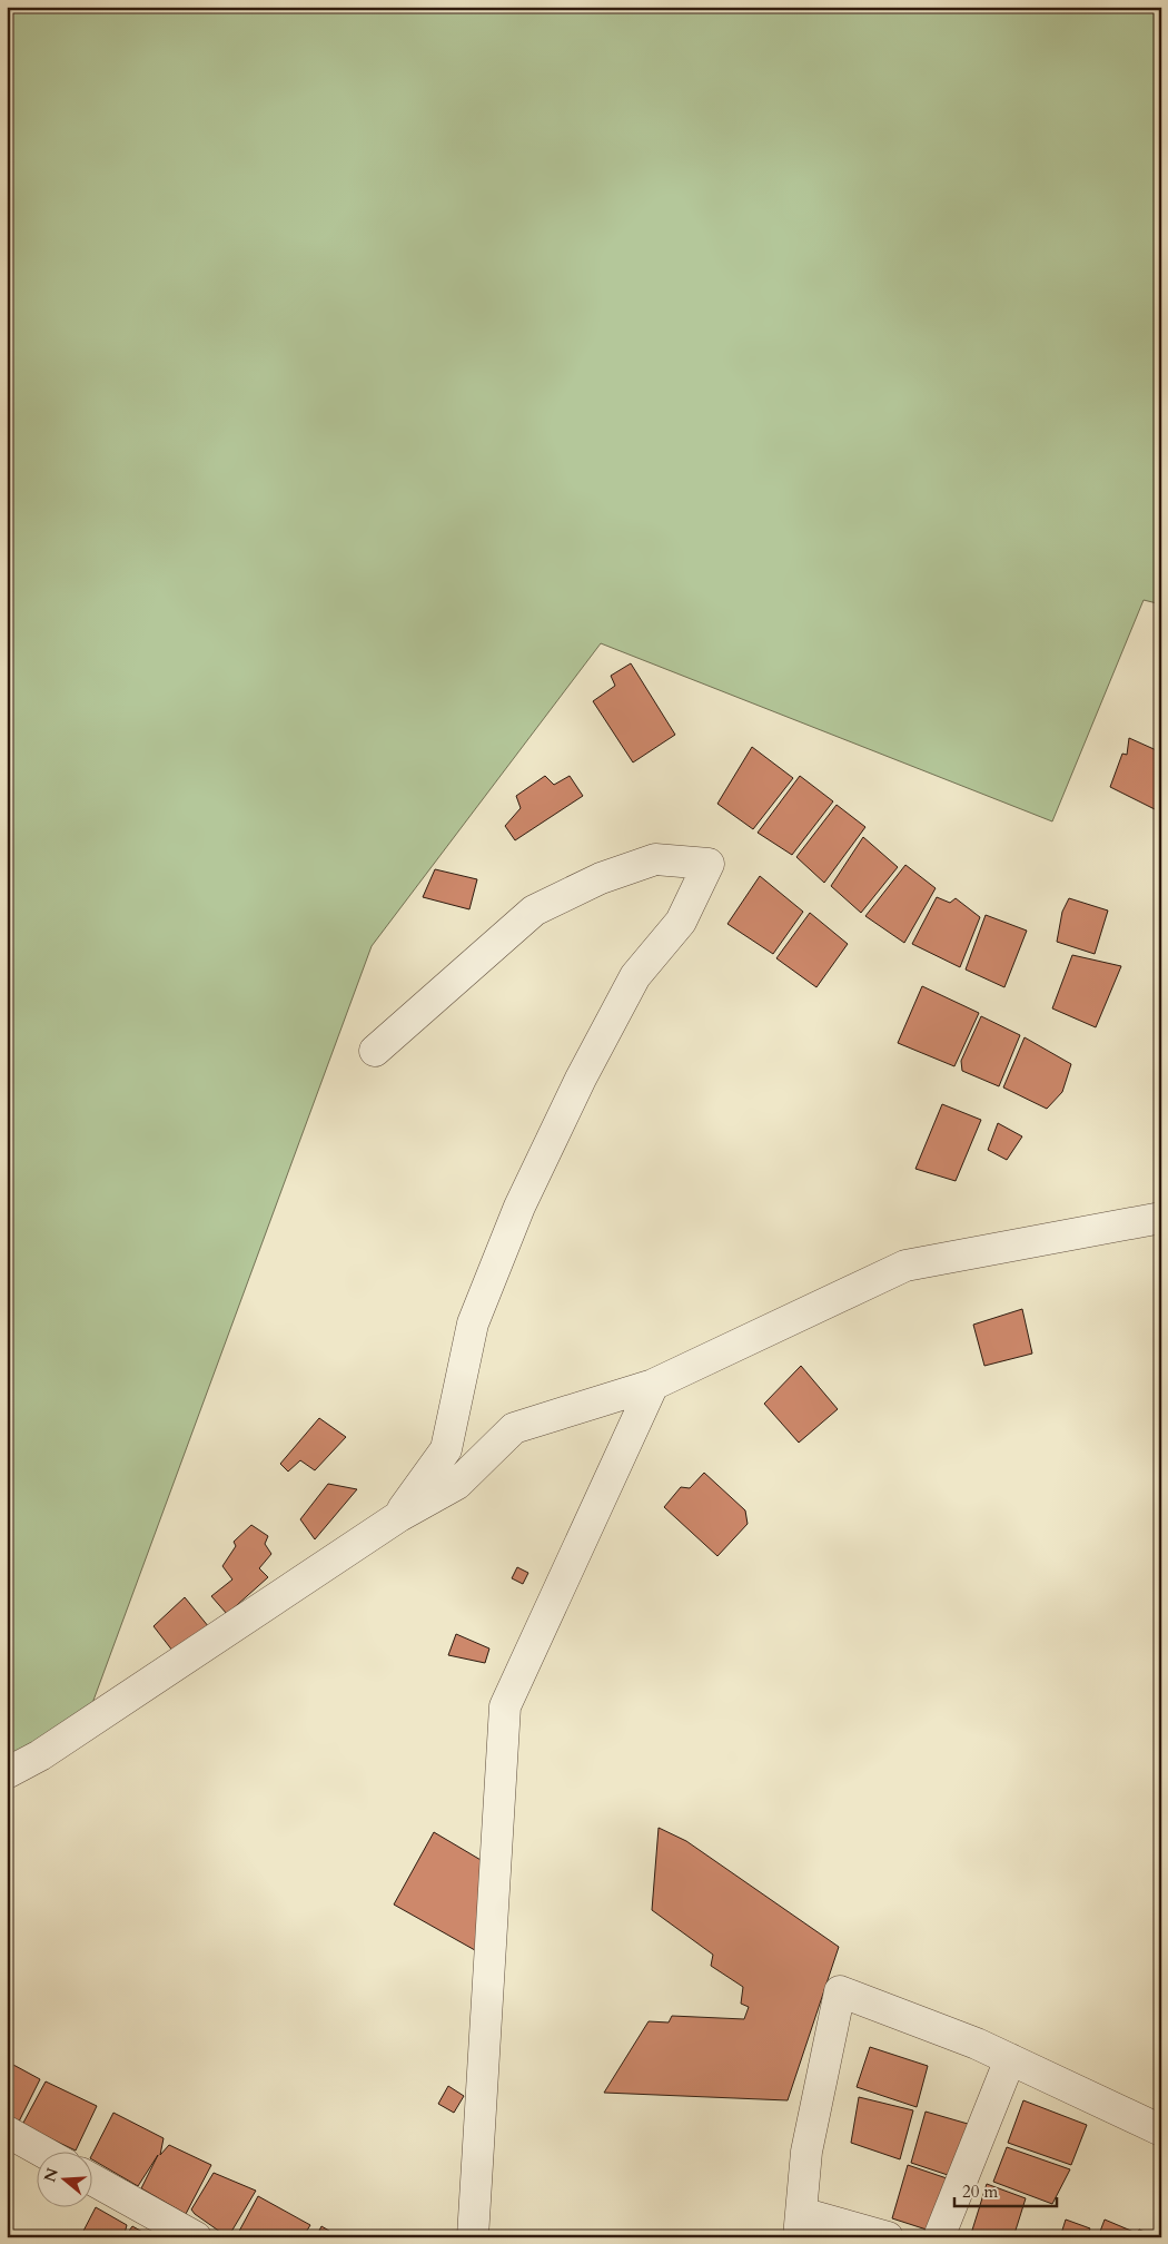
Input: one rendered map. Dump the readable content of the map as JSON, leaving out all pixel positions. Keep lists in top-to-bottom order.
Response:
{
  "scale_bar": "20 m",
  "north": "left"
}
